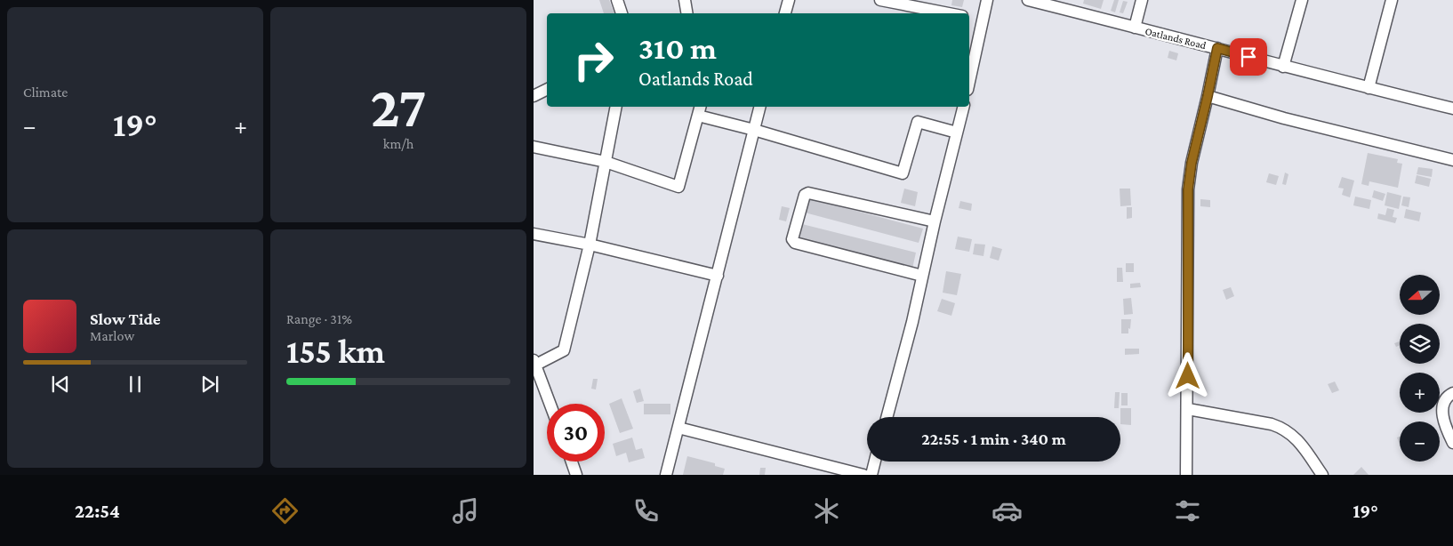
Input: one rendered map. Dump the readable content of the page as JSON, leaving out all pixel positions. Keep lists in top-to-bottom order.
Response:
{
  "streets": {
    "street": ["Oatlands Road"]
  },
  "north": "left",
  "page": {
    "tile": [
      "Climate",
      ["27", "km/h"],
      ["Range · 31%", "155 km"]
    ],
    "turn": ["310 m", "Oatlands Road"],
    "heat": ["−", "19°", "+"],
    "map_buttons": ["+", "−"],
    "song": ["Slow Tide", "Marlow"],
    "limit": "30",
    "trip": "22:55 · 1 min · 340 m",
    "tabs": ["22:54", "19°"]
  }
}
